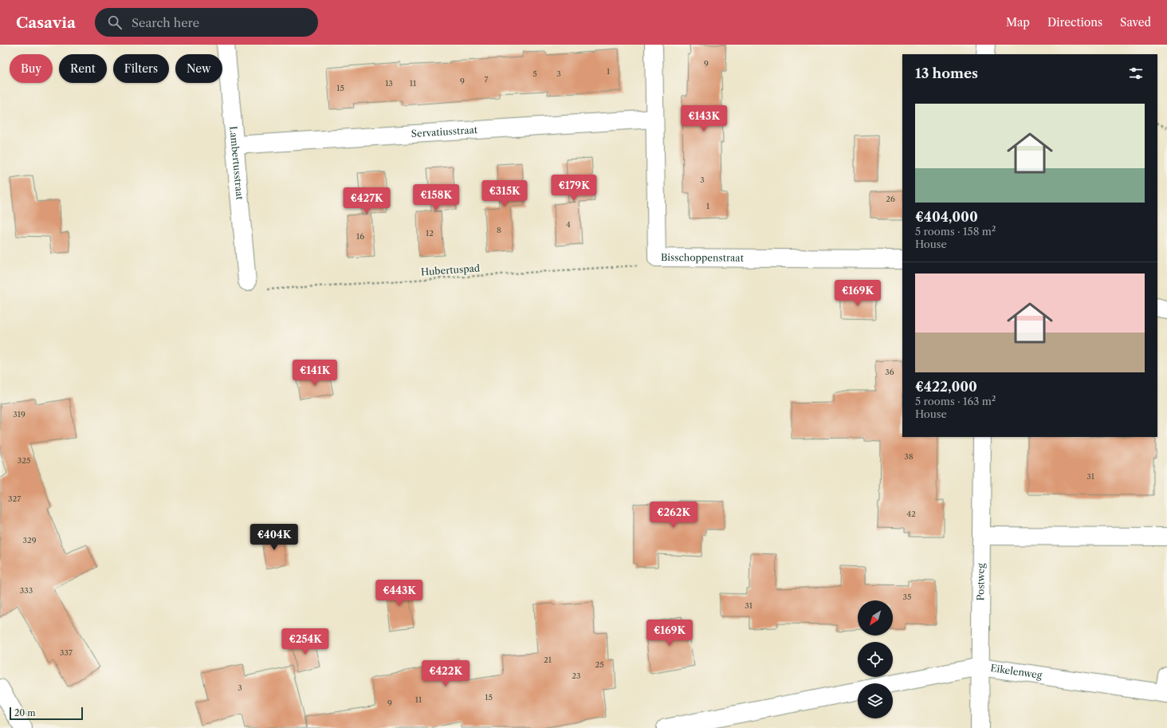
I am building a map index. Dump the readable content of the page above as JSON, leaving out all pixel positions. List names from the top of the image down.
{
  "streets": {
    "street": [
      "Servatiusstraat",
      "Lambertusstraat",
      "Bisschoppenstraat",
      "Postweg",
      "Eikelenweg"
    ],
    "path": ["Hubertuspad"]
  },
  "crossings": [
    ["Servatiusstraat", "Lambertusstraat"],
    ["Servatiusstraat", "Bisschoppenstraat"],
    ["Lambertusstraat", "Hubertuspad"],
    ["Bisschoppenstraat", "Hubertuspad"],
    ["Postweg", "Eikelenweg"]
  ],
  "house_numbers": [
    "9",
    "1",
    "5",
    "3",
    "7",
    "9",
    "13",
    "11",
    "15",
    "3",
    "26",
    "1",
    "4",
    "8",
    "12",
    "16",
    "36",
    "319",
    "38",
    "325",
    "31",
    "327",
    "42",
    "329",
    "333",
    "35",
    "31",
    "337",
    "21",
    "25",
    "23",
    "3",
    "15",
    "11",
    "9"
  ],
  "scale_bar": "20 m",
  "north": "bottom left",
  "page": {
    "header": "Casavia",
    "search": "Search here",
    "nav": ["Map", "Directions", "Saved"],
    "chip": [
      "Buy",
      "Rent",
      "Filters",
      "New"
    ],
    "heading": "13 homes",
    "list": [
      {
        "name": "€404,000",
        "note": "5 rooms · 158 m² · House"
      },
      {
        "name": "€422,000",
        "note": "5 rooms · 163 m² · House"
      }
    ],
    "price": [
      "€143K",
      "€179K",
      "€315K",
      "€158K",
      "€427K",
      "€169K",
      "€141K",
      "€262K",
      "€404K",
      "€443K",
      "€169K",
      "€254K",
      "€422K"
    ],
    "scale": "20 m"
  }
}
